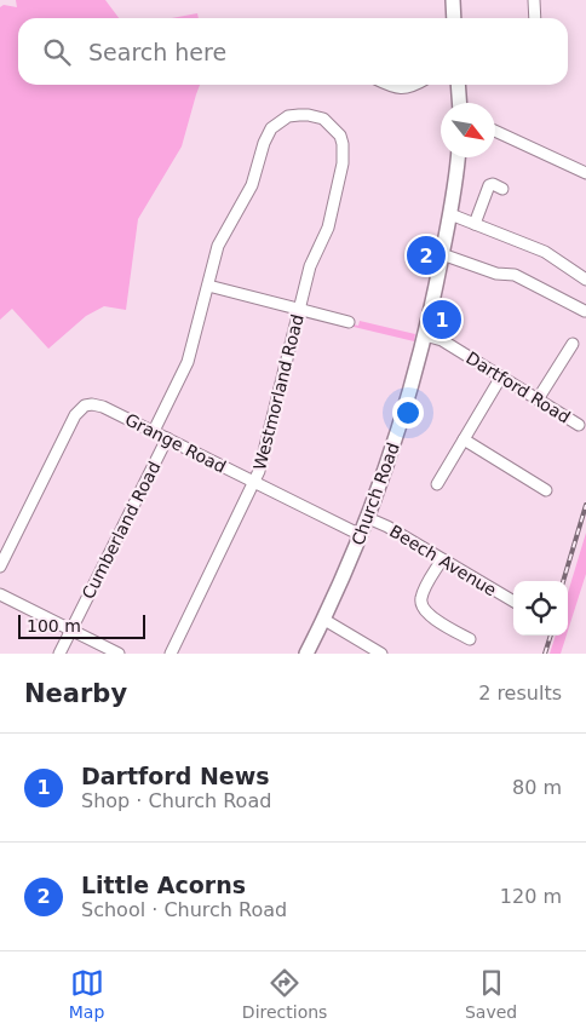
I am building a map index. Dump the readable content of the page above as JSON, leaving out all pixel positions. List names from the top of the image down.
{
  "streets": {
    "main road": ["Church Road"],
    "street": [
      "Dartford Road",
      "Westmorland Road",
      "Grange Road",
      "Cumberland Road",
      "Beech Avenue"
    ]
  },
  "crossings": [
    ["Dartford Road", "Church Road"],
    ["Westmorland Road", "Grange Road"],
    ["Grange Road", "Church Road"],
    ["Grange Road", "Cumberland Road"],
    ["Church Road", "Beech Avenue"]
  ],
  "scale_bar": "100 m",
  "north": "bottom right",
  "page": {
    "search": "Search here",
    "pins": ["2", "1"],
    "scale": "100 m",
    "heading": ["Nearby", "2 results"],
    "list": [
      {
        "mark": "1",
        "name": "Dartford News",
        "note": "Shop · Church Road",
        "value": "80 m"
      },
      {
        "mark": "2",
        "name": "Little Acorns",
        "note": "School · Church Road",
        "value": "120 m"
      }
    ],
    "nav": ["Map", "Directions", "Saved"]
  }
}
